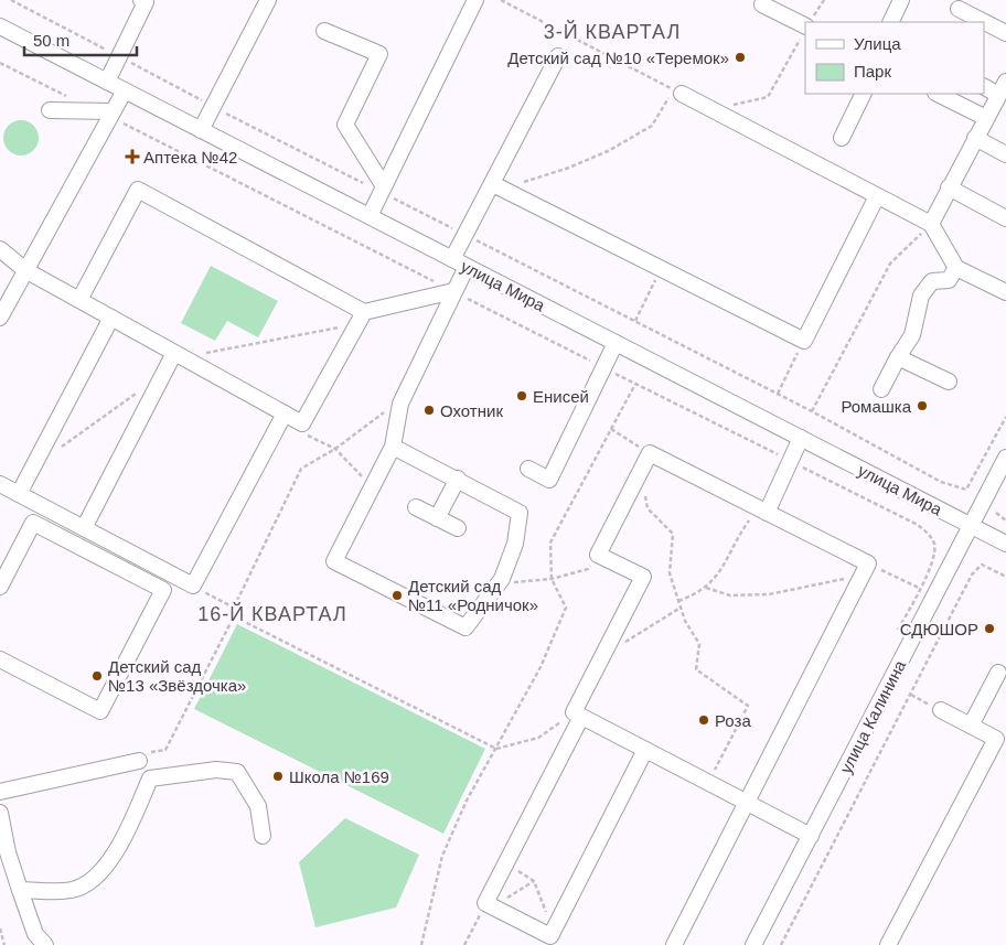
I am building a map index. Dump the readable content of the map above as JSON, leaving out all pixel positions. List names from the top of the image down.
{
  "streets": {
    "street": ["улица Мира", "улица Калинина"]
  },
  "crossings": [
    ["улица Мира", "улица Калинина"]
  ],
  "districts": ["3-Й КВАРТАЛ", "16-Й КВАРТАЛ"],
  "places": {
    "other": [
      "Детский сад №10 «Теремок»",
      "Енисей",
      "Ромашка",
      "Охотник",
      "Детский сад №11 «Родничок»",
      "СДЮШОР",
      "Детский сад №13 «Звёздочка»",
      "Роза",
      "Школа №169"
    ],
    "health": ["Аптека №42"]
  },
  "legend": ["Улица", "Парк"],
  "scale_bar": "50 m"
}
